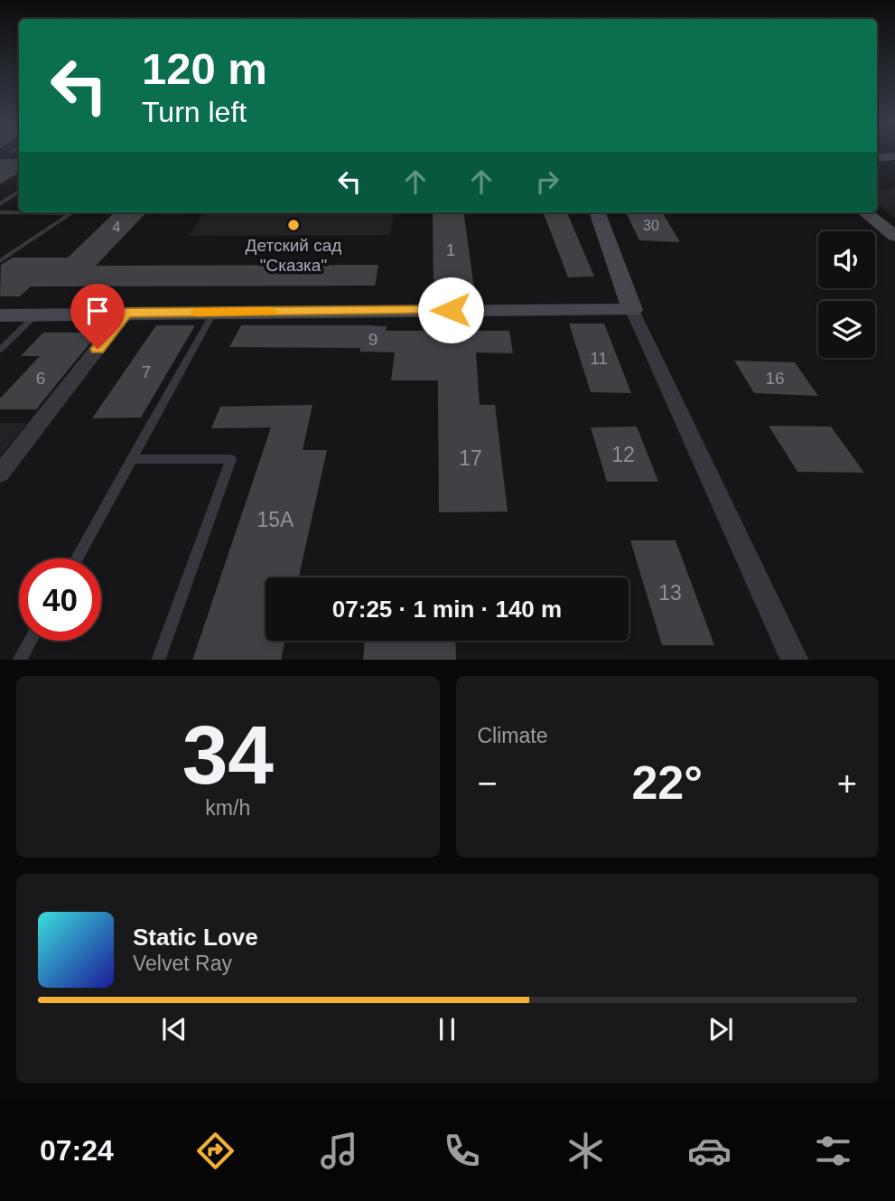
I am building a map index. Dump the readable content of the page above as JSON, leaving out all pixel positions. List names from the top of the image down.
{
  "places": ["Детский сад \"Сказка\""],
  "house_numbers": [
    "30",
    "4",
    "1",
    "9",
    "11",
    "7",
    "6",
    "16",
    "12",
    "17",
    "15А",
    "13"
  ],
  "page": {
    "turn": ["120 m", "Turn left"],
    "limit": "40",
    "trip": "07:25 · 1 min · 140 m",
    "tile": [
      ["34", "km/h"],
      "Climate"
    ],
    "heat": ["−", "22°", "+"],
    "song": ["Static Love", "Velvet Ray"],
    "tabs": "07:24"
  }
}
